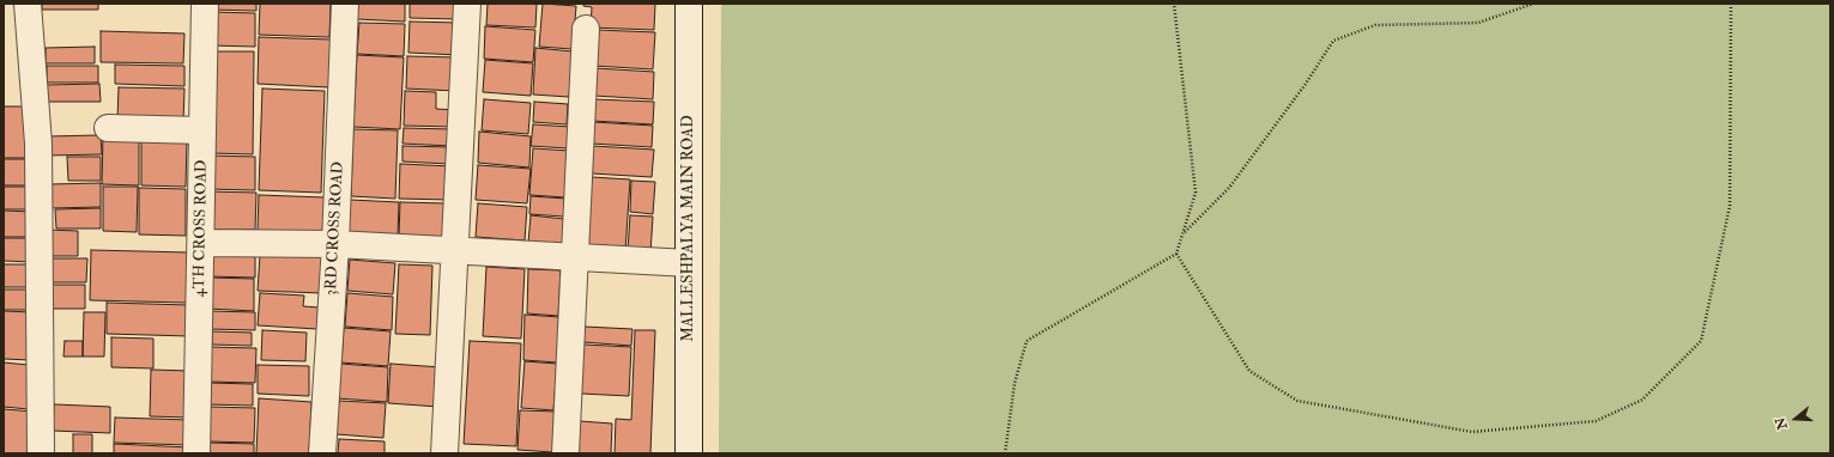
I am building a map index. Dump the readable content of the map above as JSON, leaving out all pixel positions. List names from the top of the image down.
{
  "streets": {
    "street": ["4TH CROSS ROAD", "3RD CROSS ROAD", "MALLESHPALYA MAIN ROAD"]
  },
  "north": "left"
}
